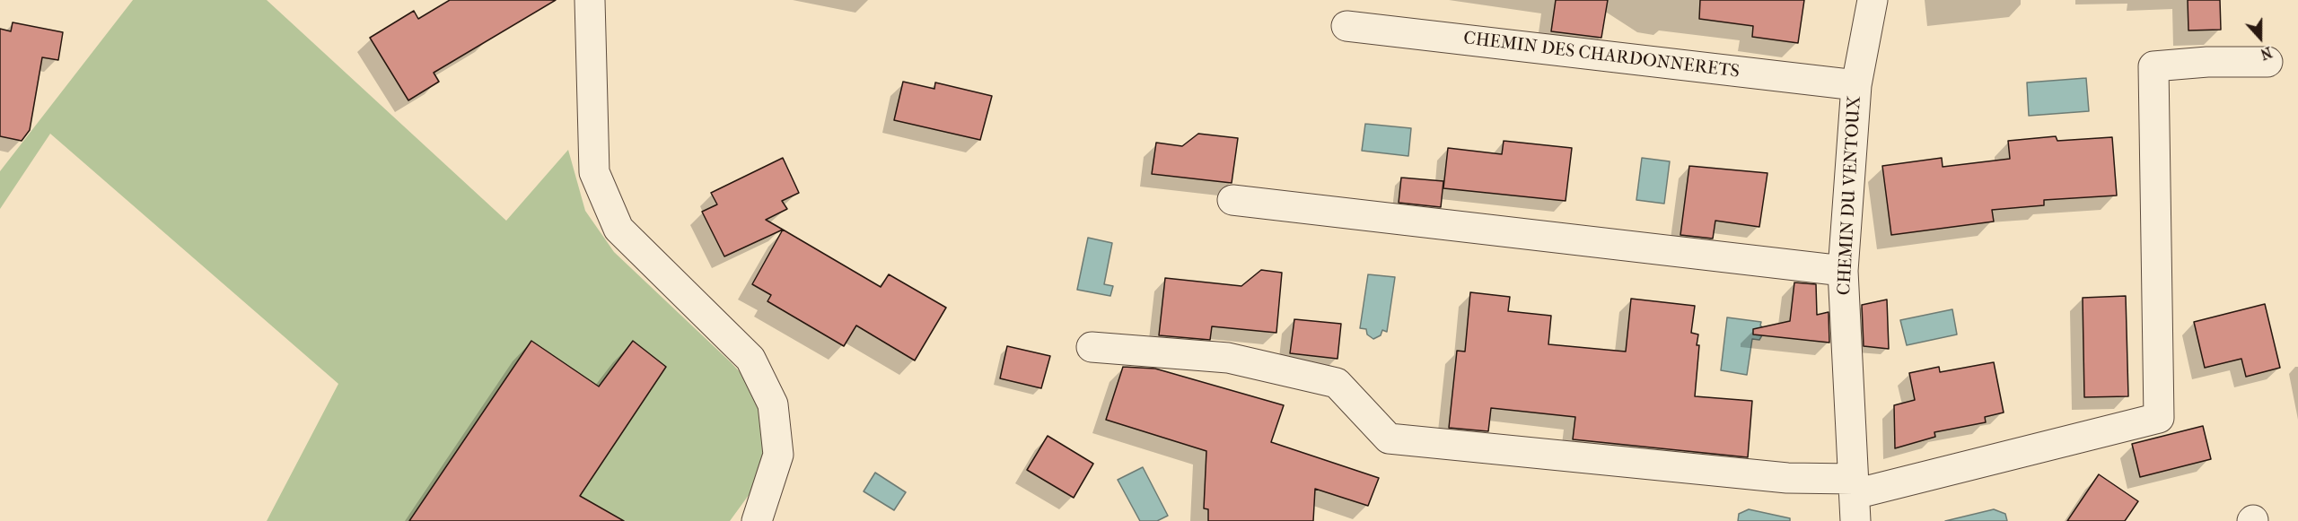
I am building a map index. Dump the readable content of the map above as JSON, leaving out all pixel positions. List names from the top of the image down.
{
  "streets": {
    "street": ["CHEMIN DES CHARDONNERETS", "CHEMIN DU VENTOUX"]
  },
  "crossings": [
    ["CHEMIN DES CHARDONNERETS", "CHEMIN DU VENTOUX"]
  ],
  "north": "bottom"
}
